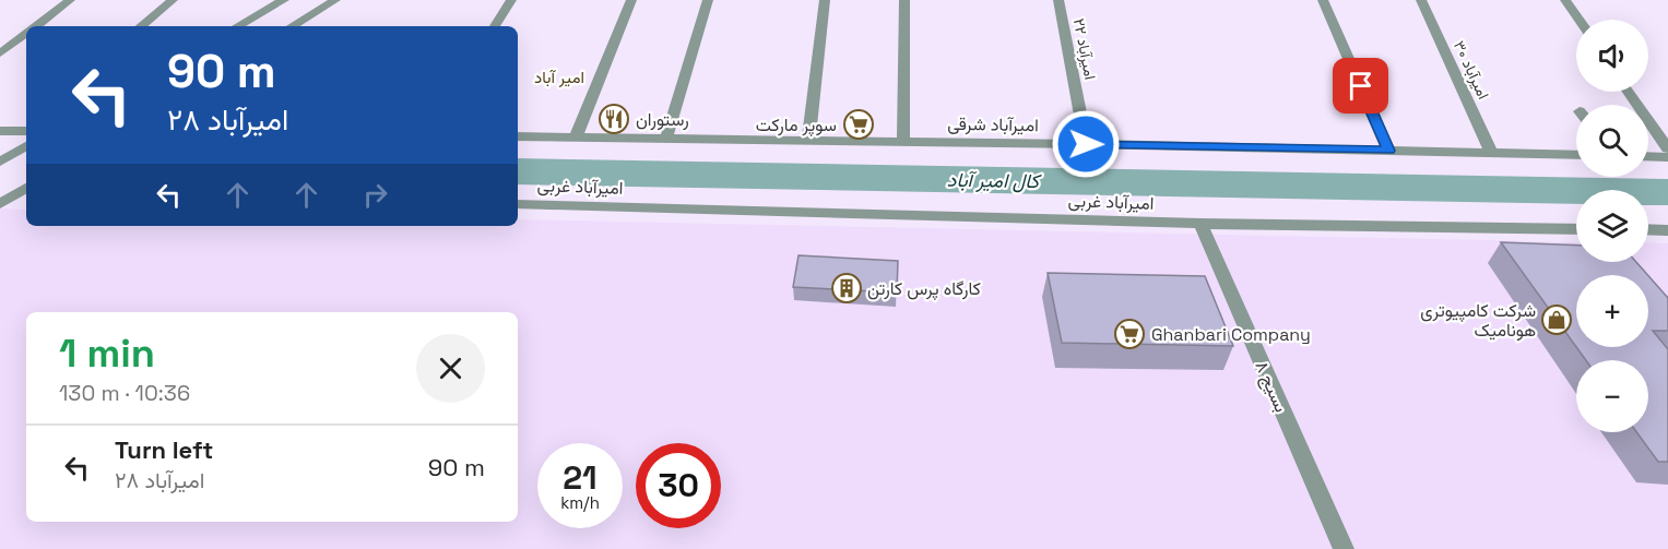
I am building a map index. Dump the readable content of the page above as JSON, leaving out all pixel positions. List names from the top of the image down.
{
  "streets": {
    "street": [
      "امیرآباد ۲۲",
      "امیرآباد ۳۰",
      "امیرآباد شرقی",
      "امیرآباد غربی",
      "بسیج ۸"
    ]
  },
  "crossings": [
    ["امیرآباد ۲۲", "امیرآباد شرقی"],
    ["امیرآباد ۳۰", "امیرآباد شرقی"],
    ["امیرآباد غربی", "بسیج ۸"]
  ],
  "districts": ["امیر آباد"],
  "water": ["کال امیر آباد"],
  "places": {
    "restaurant": ["رستوران"],
    "supermarket": ["سوپر مارکت", "Ghanbari Company"],
    "building": ["کارگاه پرس کارتن"],
    "shop": ["شرکت کامپیوتری هونامیک"]
  },
  "page": {
    "map_buttons": ["+", "−"],
    "turn": ["90 m", "امیرآباد ۲۸"],
    "heading": ["1 min", "130 m · 10:36"],
    "list": [
      {
        "name": "Turn left",
        "note": "امیرآباد ۲۸",
        "value": "90 m"
      }
    ],
    "speed": "21 km/h",
    "limit": "30"
  }
}
